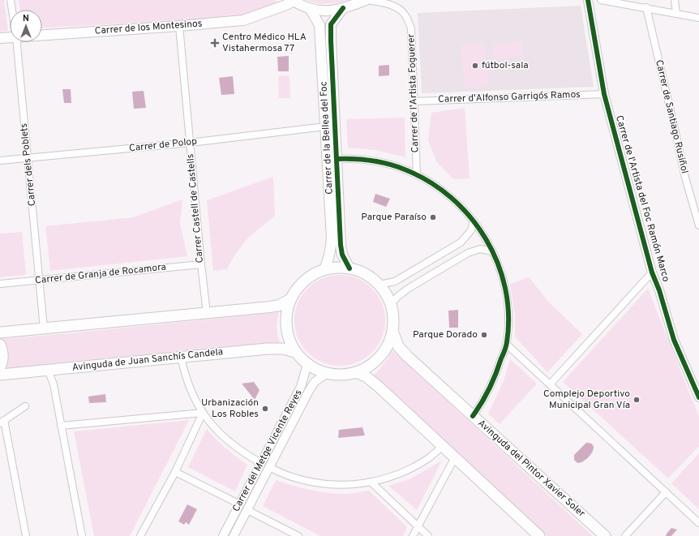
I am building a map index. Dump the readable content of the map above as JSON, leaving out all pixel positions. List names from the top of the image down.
{
  "streets": {
    "main road": [
      "Carrer de los Montesinos",
      "Carrer de la Bellea del Foc",
      "Avinguda de Juan Sanchís Candela",
      "Avinguda del Pintor Xavier Soler"
    ],
    "street": [
      "Carrer de l'Artista Foguerer",
      "Carrer d'Alfonso Garrigós Ramos",
      "Carrer de Santiago Rusiñol",
      "Carrer de Polop",
      "Carrer dels Poblets",
      "Carrer de l'Artista del Foc Ramón Marco",
      "Carrer Castell de Castells",
      "Carrer de Granja de Rocamora",
      "Carrer del Metge Vicente Reyes"
    ]
  },
  "crossings": [
    ["Carrer de los Montesinos", "Carrer Castell de Castells"],
    ["Carrer de l'Artista Foguerer", "Carrer d'Alfonso Garrigós Ramos"],
    ["Carrer d'Alfonso Garrigós Ramos", "Carrer de l'Artista del Foc Ramón Marco"],
    ["Carrer de la Bellea del Foc", "Carrer de Polop"],
    ["Carrer de la Bellea del Foc", "Avinguda de Juan Sanchís Candela"],
    ["Carrer de la Bellea del Foc", "Carrer del Metge Vicente Reyes"],
    ["Carrer de la Bellea del Foc", "Avinguda del Pintor Xavier Soler"],
    ["Carrer de Polop", "Carrer dels Poblets"],
    ["Carrer de Polop", "Carrer Castell de Castells"],
    ["Carrer dels Poblets", "Carrer de Granja de Rocamora"],
    ["Carrer Castell de Castells", "Carrer de Granja de Rocamora"],
    ["Avinguda de Juan Sanchís Candela", "Carrer del Metge Vicente Reyes"],
    ["Avinguda de Juan Sanchís Candela", "Avinguda del Pintor Xavier Soler"],
    ["Carrer del Metge Vicente Reyes", "Avinguda del Pintor Xavier Soler"]
  ],
  "places": {
    "health": ["Centro Médico HLA Vistahermosa 77"],
    "other": [
      "fútbol-sala",
      "Parque Paraíso",
      "Parque Dorado",
      "Complejo Deportivo Municipal Gran Vía",
      "Urbanización Los Robles"
    ]
  },
  "north": "top"
}
